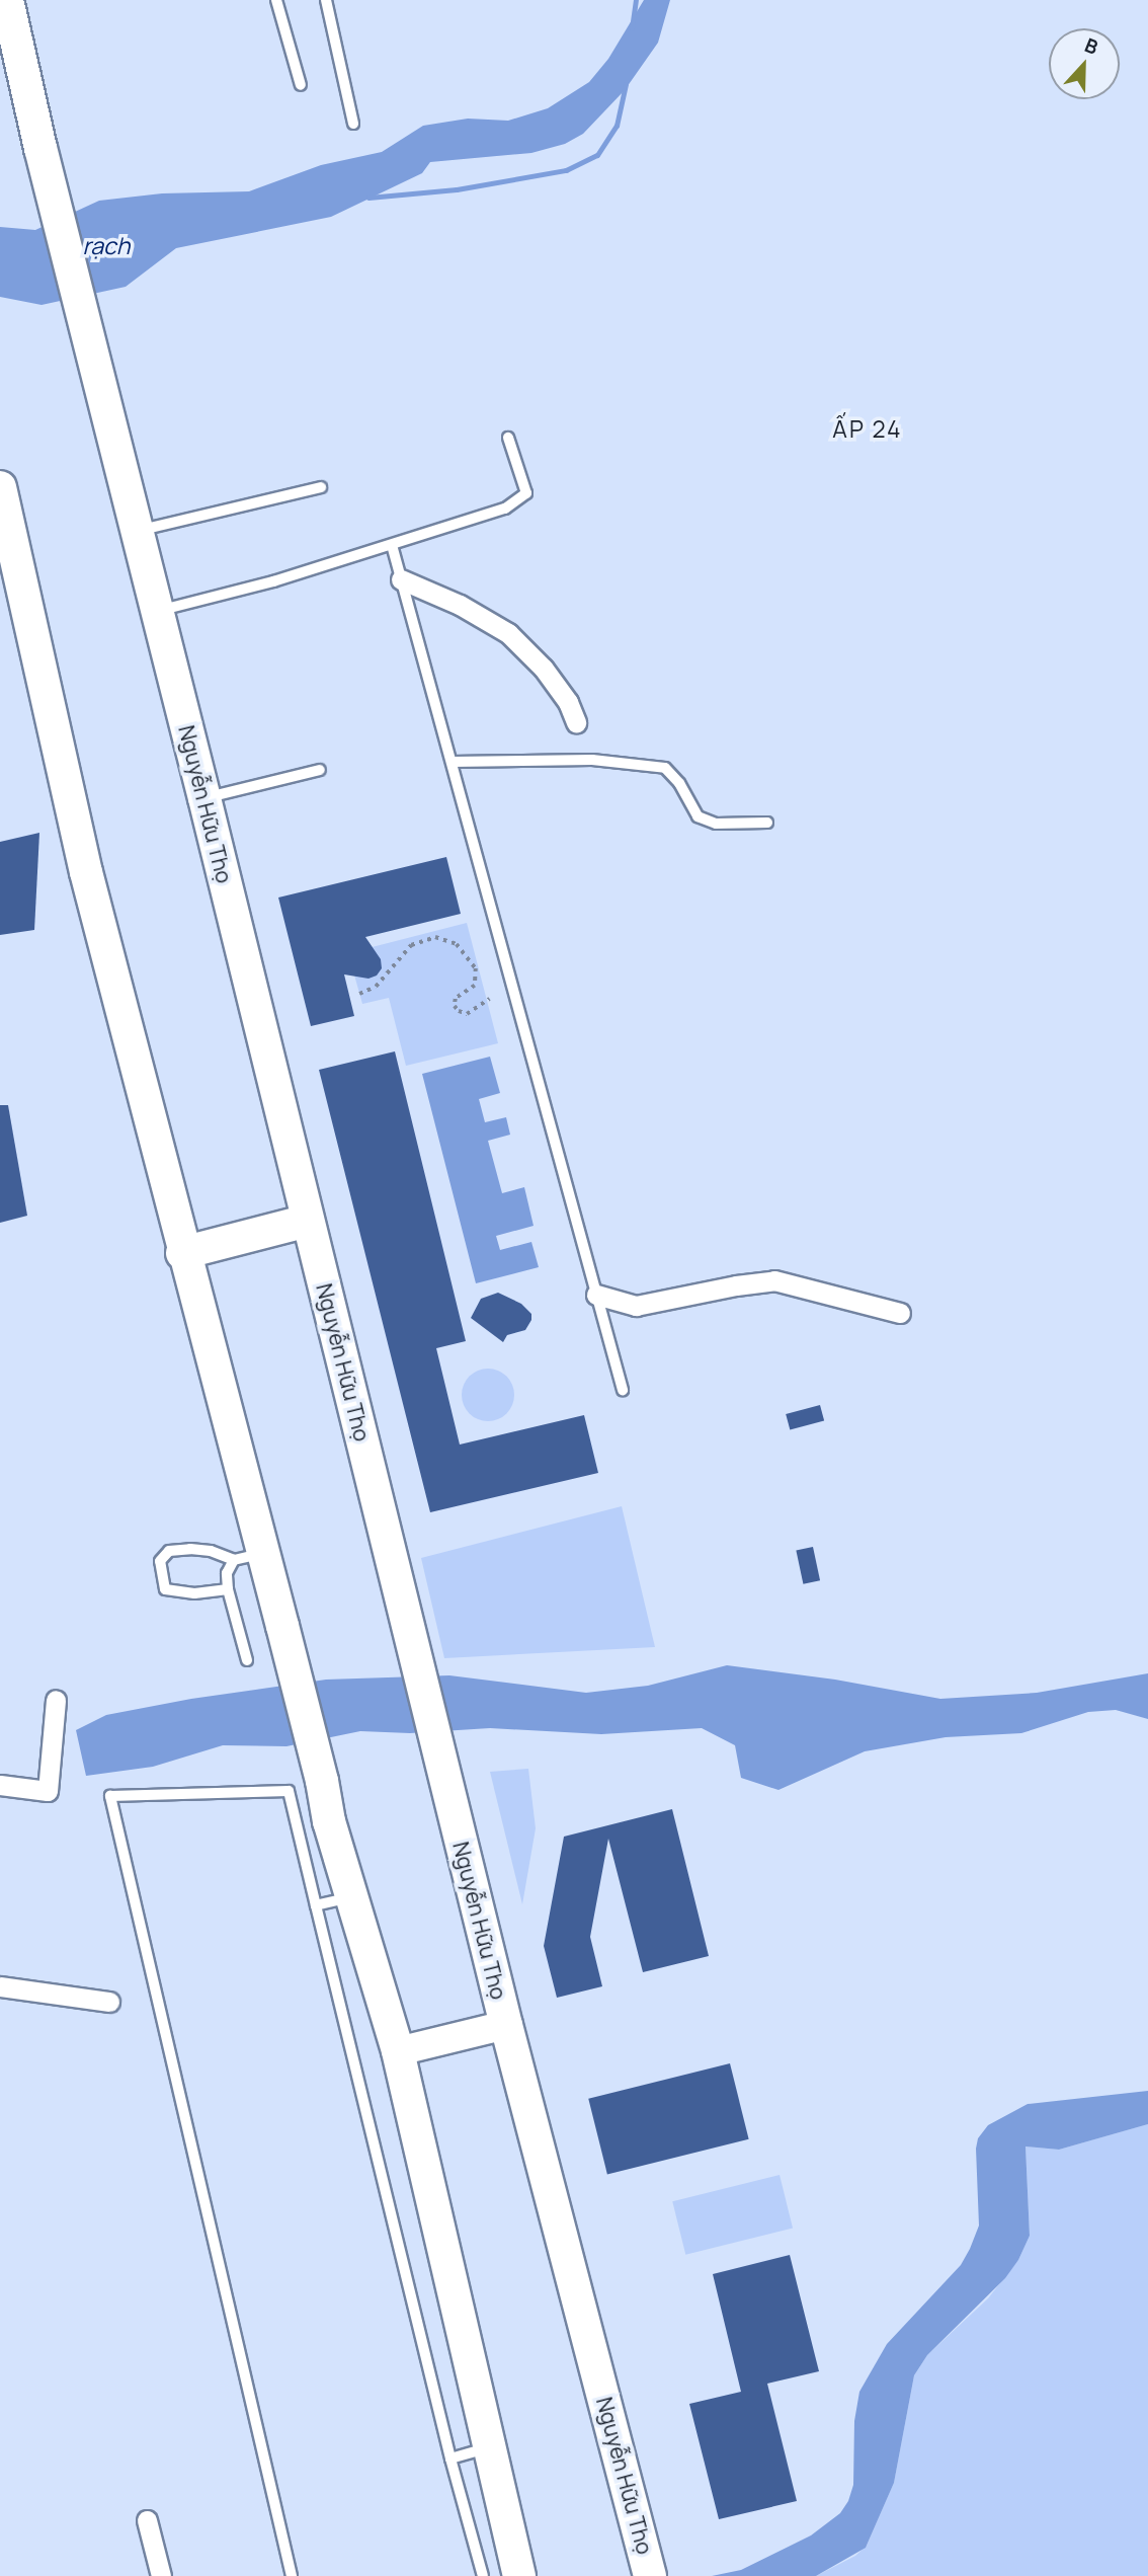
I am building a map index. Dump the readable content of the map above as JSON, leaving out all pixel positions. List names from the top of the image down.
{
  "streets": {
    "main road": ["Nguyễn Hữu Thọ"]
  },
  "districts": ["ẤP 24"],
  "water": ["rạch"],
  "north": "top"
}
